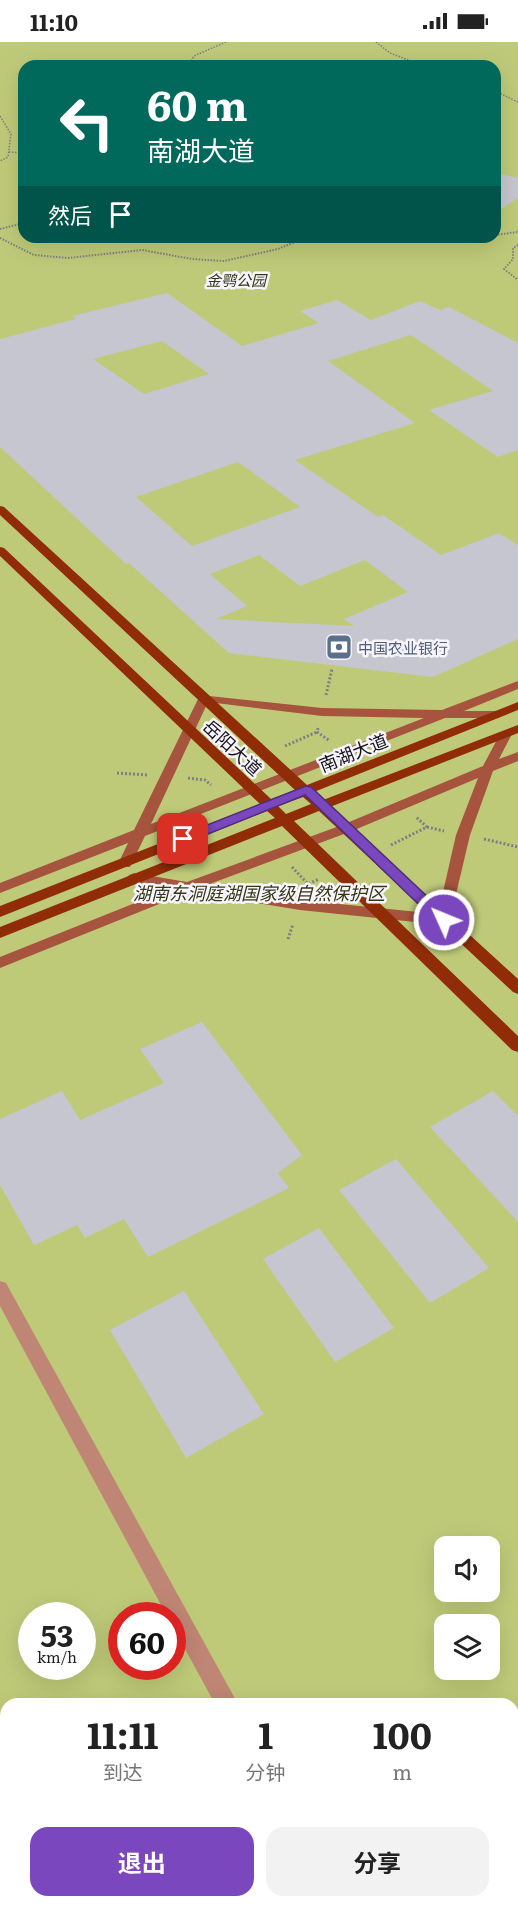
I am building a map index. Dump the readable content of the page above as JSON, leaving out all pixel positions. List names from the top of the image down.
{
  "streets": {
    "main road": ["岳阳大道", "南湖大道"]
  },
  "crossings": [
    ["岳阳大道", "南湖大道"]
  ],
  "parks": ["金鹗公园", "湖南东洞庭湖国家级自然保护区"],
  "places": {
    "bank": ["中国农业银行"]
  },
  "page": {
    "status": "11:10",
    "turn": ["60 m", "南湖大道"],
    "then": "然后",
    "speed": "53 km/h",
    "limit": "60",
    "eta": [
      "11:11",
      "到达",
      "1",
      "分钟",
      "100",
      "m"
    ],
    "buttons": ["退出", "分享"]
  }
}
